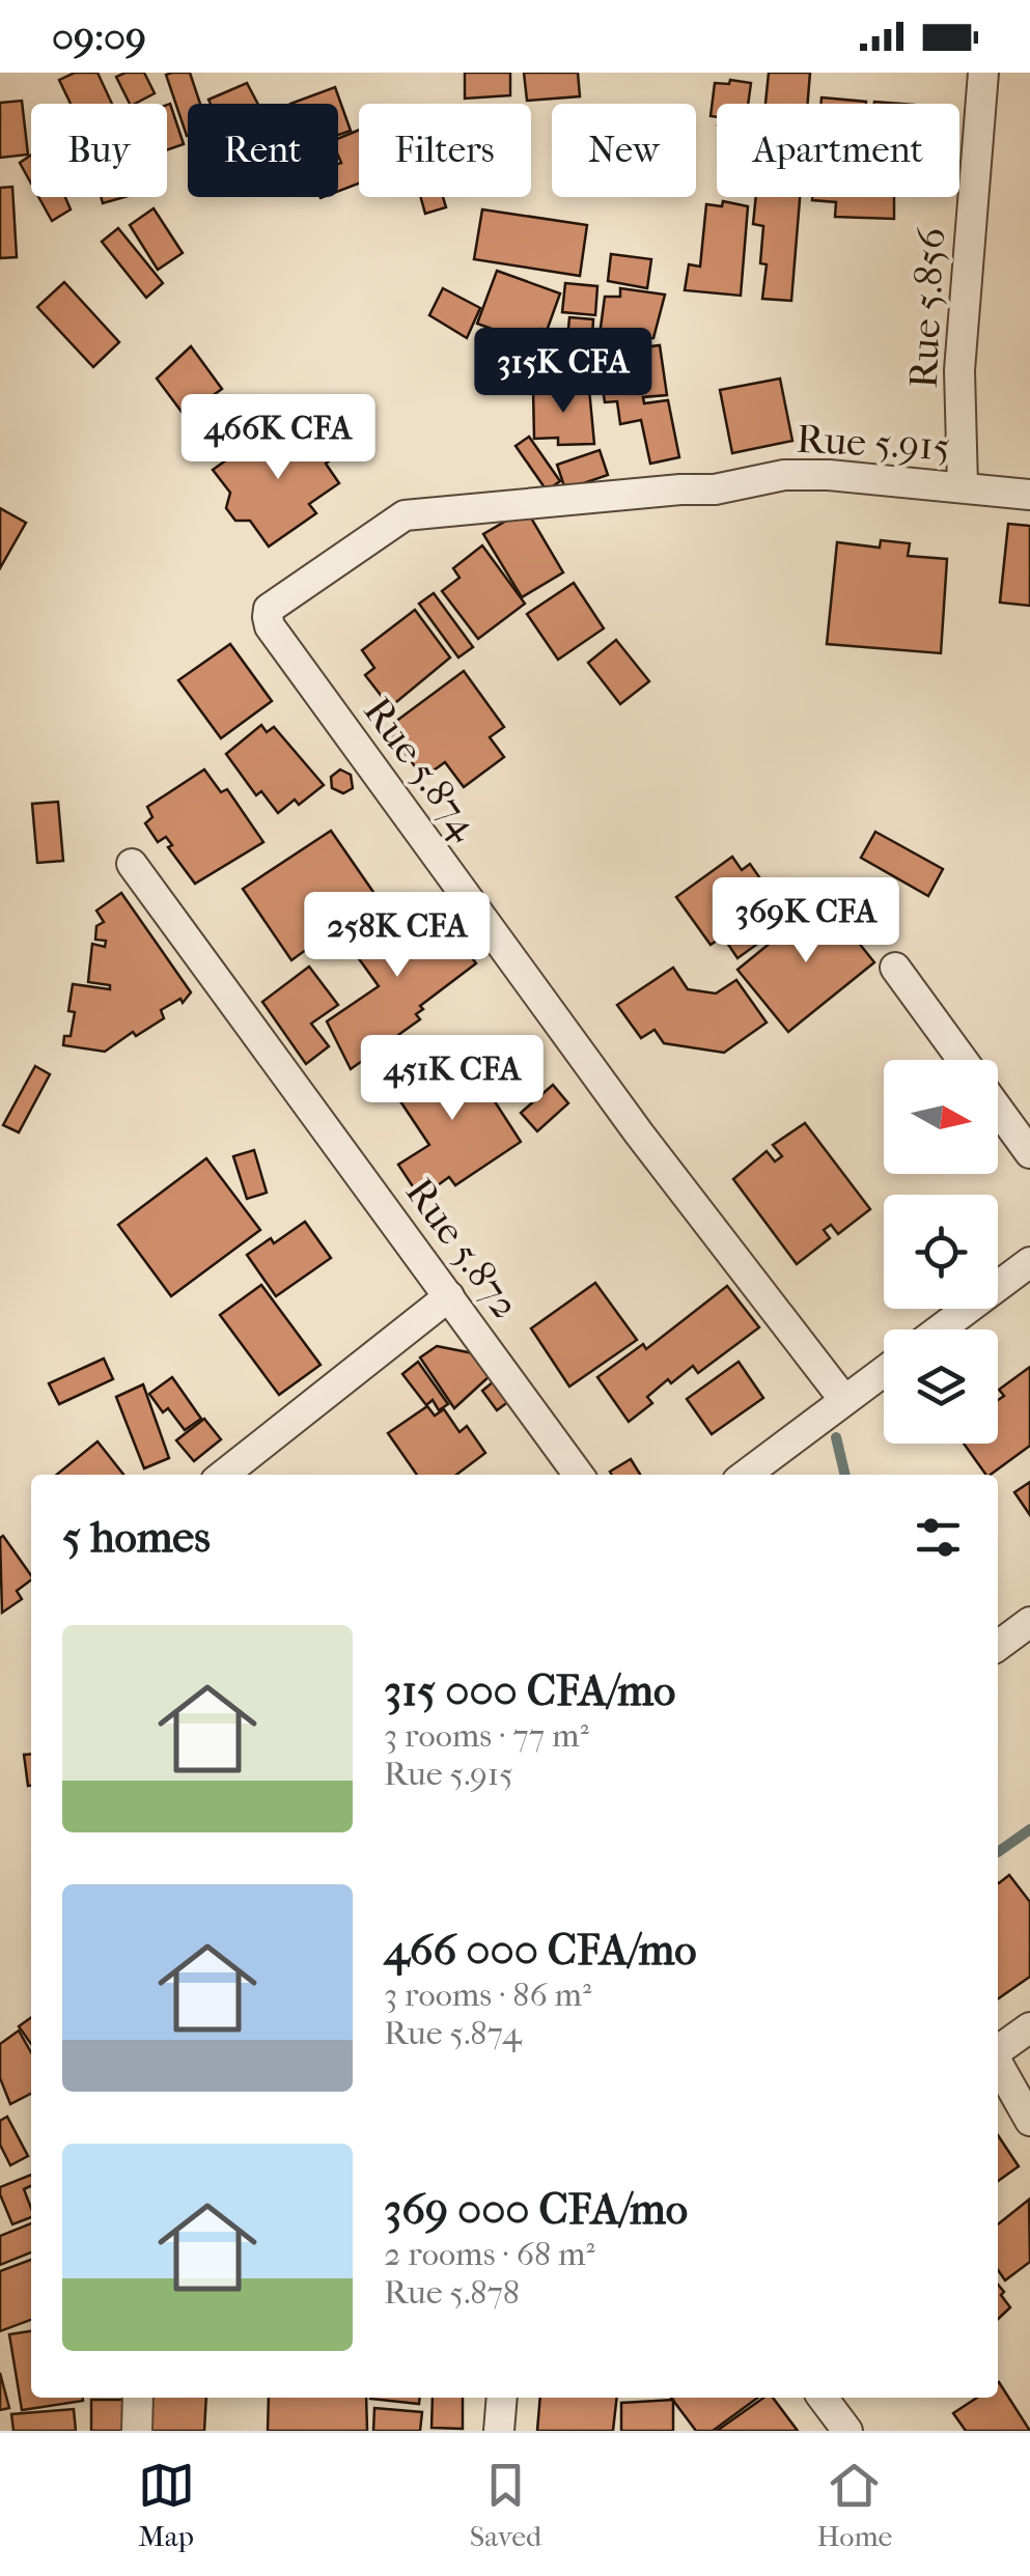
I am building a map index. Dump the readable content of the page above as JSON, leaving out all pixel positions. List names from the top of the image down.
{
  "streets": {
    "street": [
      "Rue 5.856",
      "Rue 5.915",
      "Rue 5.874",
      "Rue 5.872"
    ]
  },
  "crossings": [
    ["Rue 5.856", "Rue 5.915"],
    ["Rue 5.915", "Rue 5.874"]
  ],
  "north": "right",
  "page": {
    "status": "09:09",
    "chip": [
      "Buy",
      "Rent",
      "Filters",
      "New",
      "Apartment"
    ],
    "price": [
      "315K CFA",
      "466K CFA",
      "369K CFA",
      "258K CFA",
      "451K CFA"
    ],
    "heading": "5 homes",
    "list": [
      {
        "name": "315 000 CFA/mo",
        "note": "3 rooms · 77 m² · Rue 5.915"
      },
      {
        "name": "466 000 CFA/mo",
        "note": "3 rooms · 86 m² · Rue 5.874"
      },
      {
        "name": "369 000 CFA/mo",
        "note": "2 rooms · 68 m² · Rue 5.878"
      }
    ],
    "tabs": ["Map", "Saved", "Home"]
  }
}
